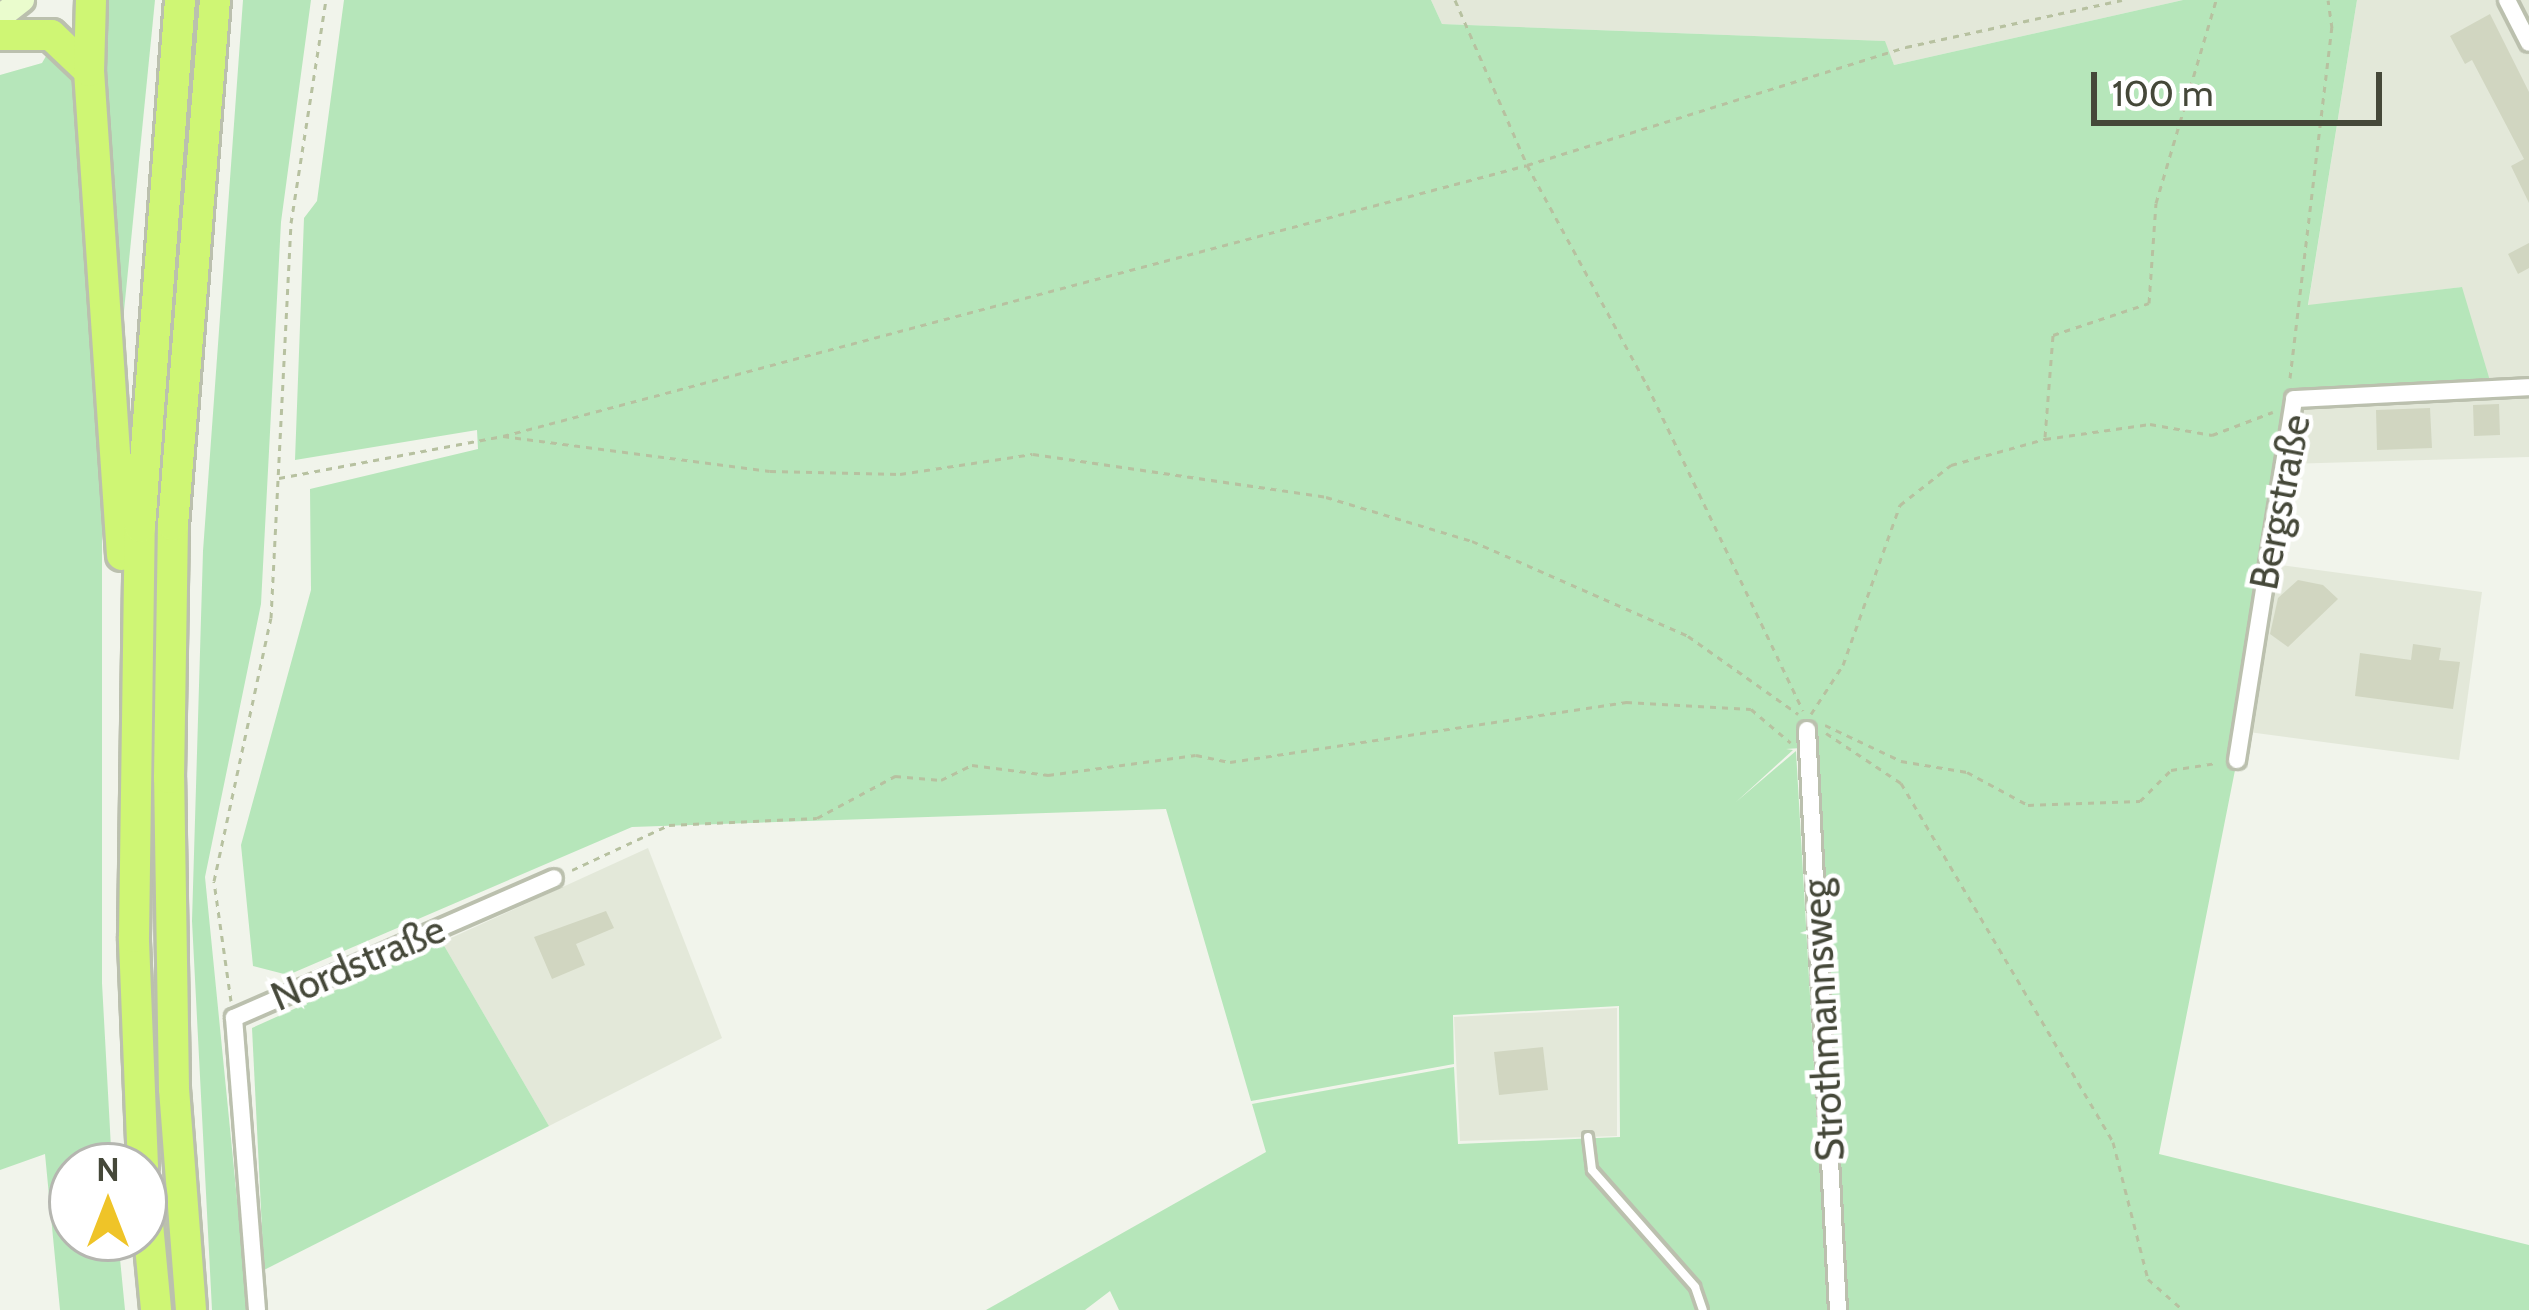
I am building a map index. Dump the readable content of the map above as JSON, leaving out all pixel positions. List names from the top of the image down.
{
  "streets": {
    "street": ["Bergstraße", "Nordstraße", "Strothmannsweg"]
  },
  "scale_bar": "100 m",
  "north": "top"
}
